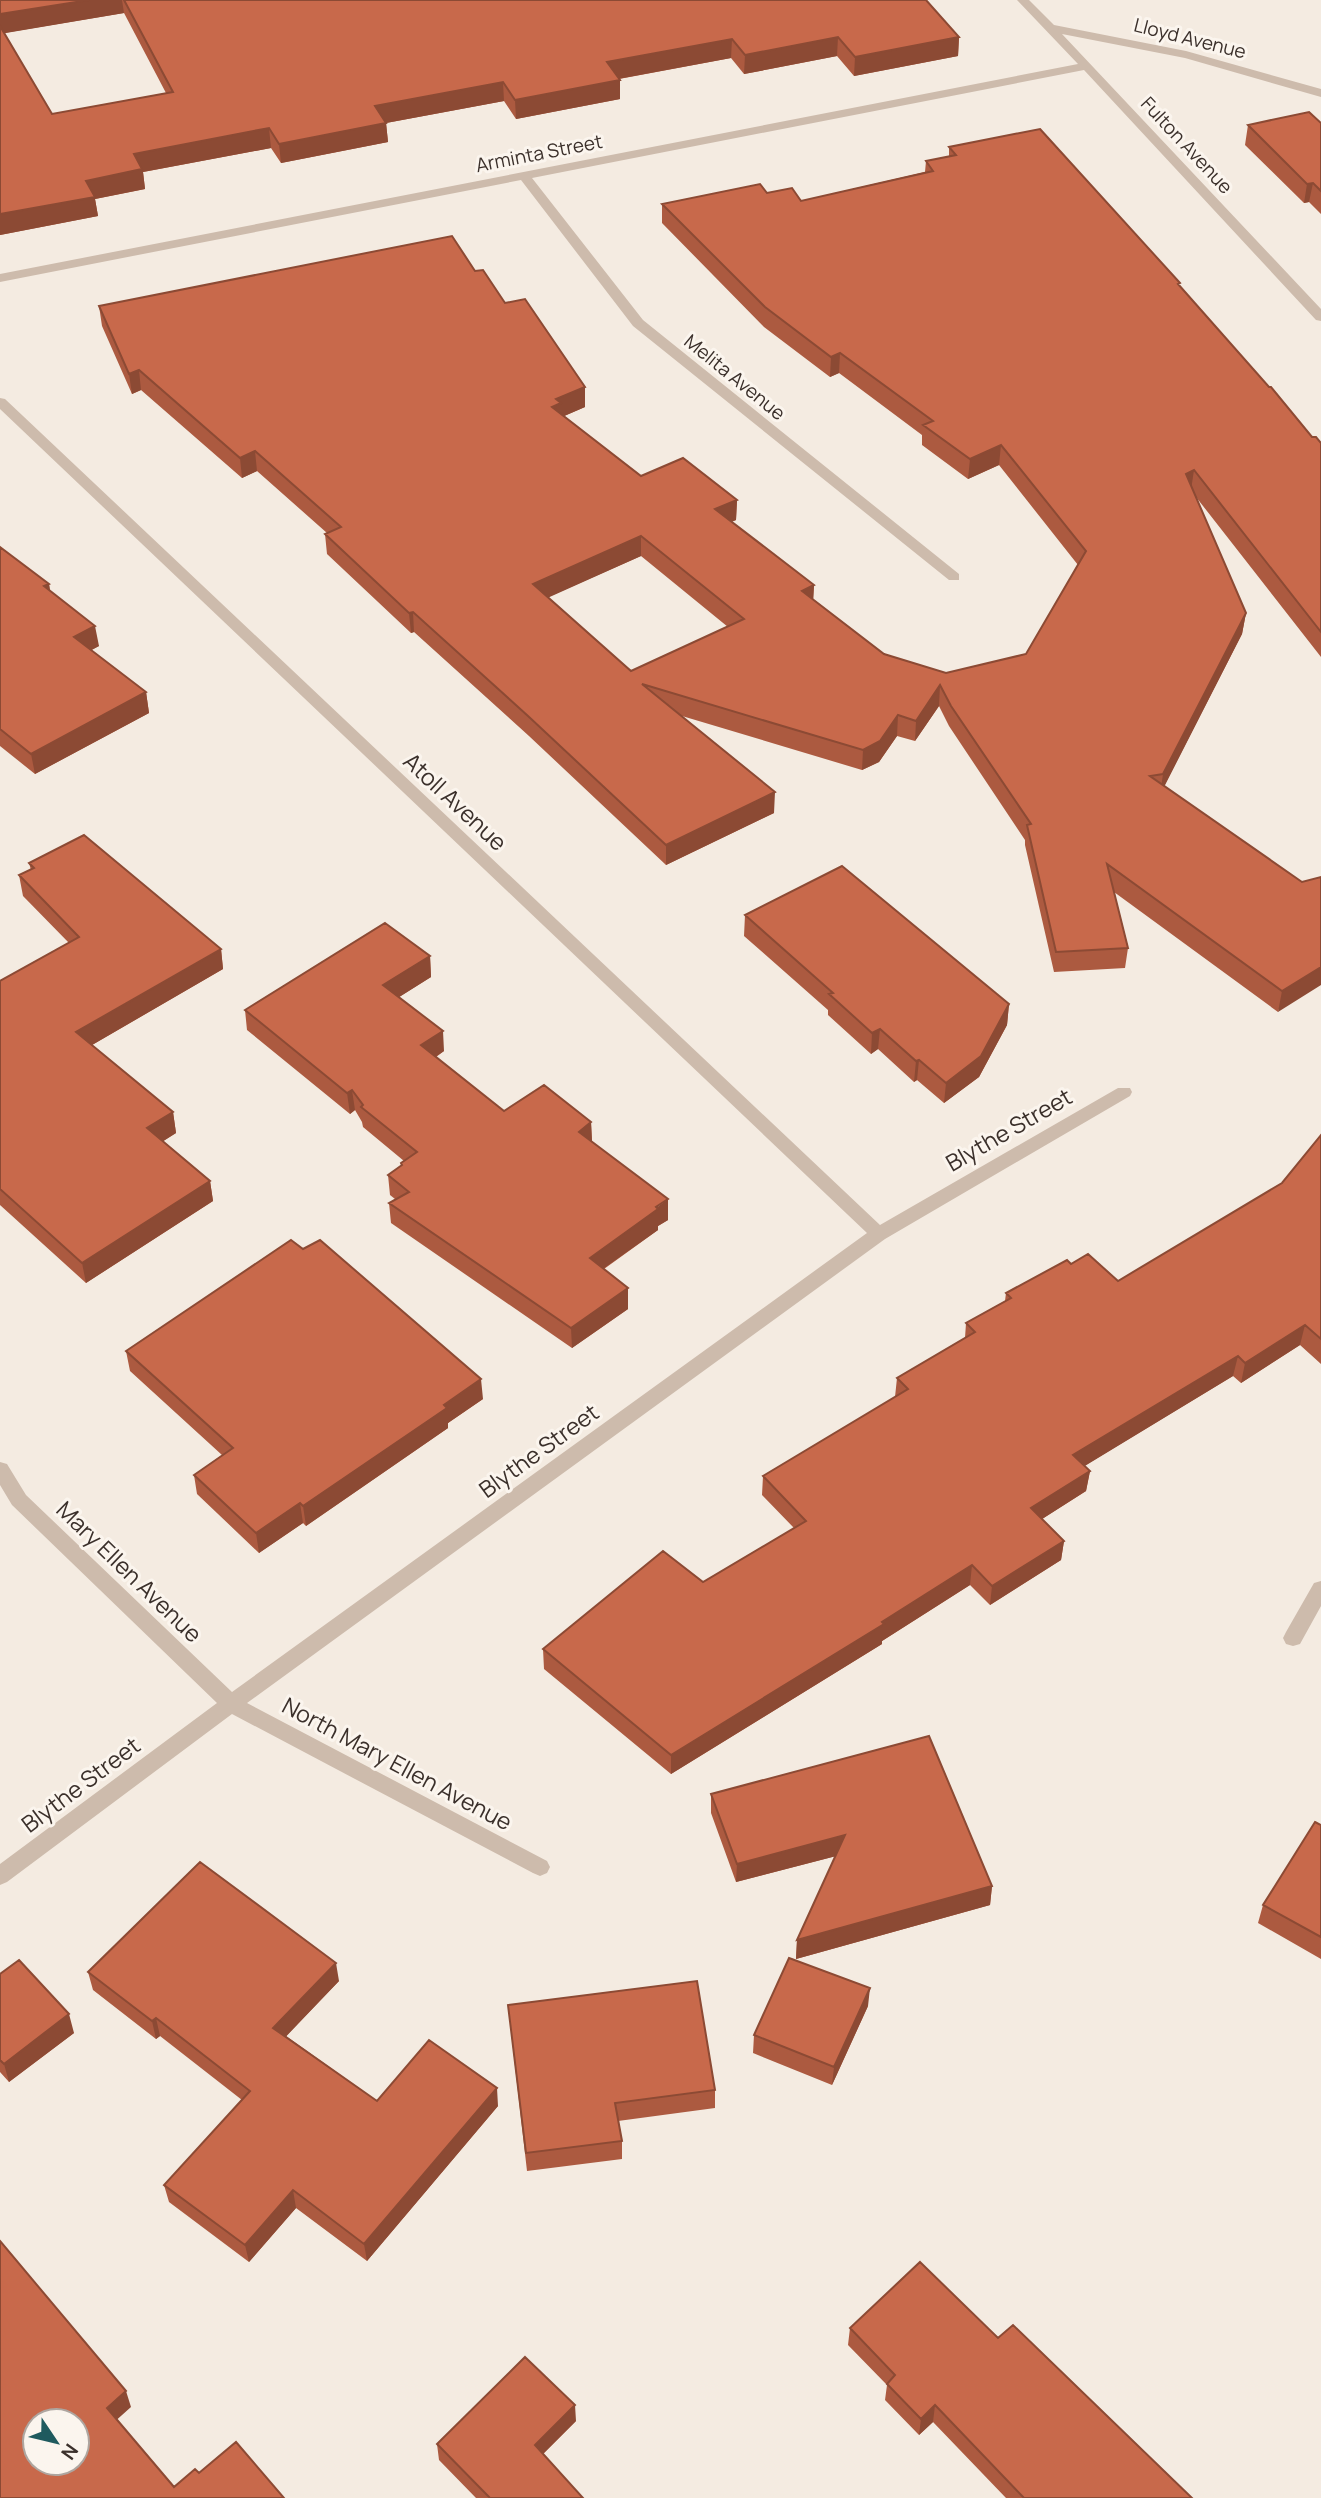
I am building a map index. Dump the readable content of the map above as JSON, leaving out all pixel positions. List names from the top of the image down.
{
  "streets": {
    "street": [
      "Lloyd Avenue",
      "Fulton Avenue",
      "Arminta Street",
      "Melita Avenue",
      "Atoll Avenue",
      "Blythe Street",
      "Mary Ellen Avenue",
      "North Mary Ellen Avenue"
    ]
  },
  "crossings": [
    ["Lloyd Avenue", "Fulton Avenue"],
    ["Fulton Avenue", "Arminta Street"],
    ["Arminta Street", "Melita Avenue"],
    ["Atoll Avenue", "Blythe Street"],
    ["Blythe Street", "Mary Ellen Avenue"],
    ["Blythe Street", "North Mary Ellen Avenue"],
    ["Mary Ellen Avenue", "North Mary Ellen Avenue"]
  ],
  "north": "bottom right"
}
